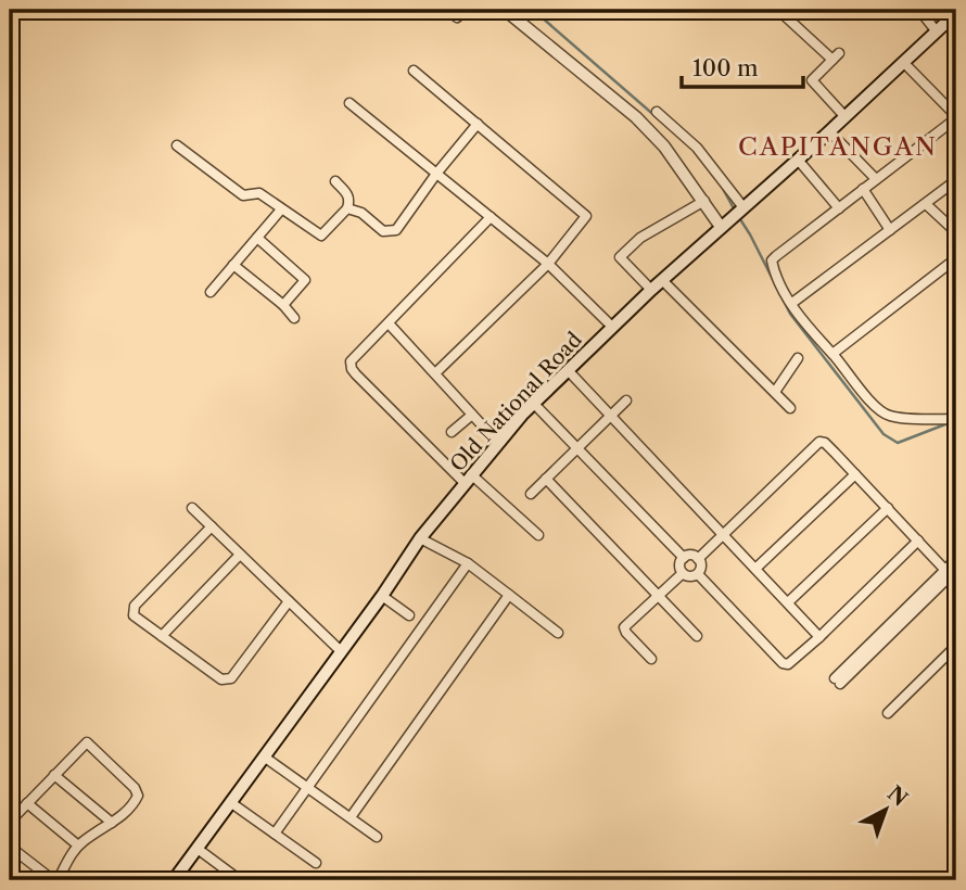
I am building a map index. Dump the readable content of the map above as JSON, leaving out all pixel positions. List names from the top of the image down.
{
  "streets": {
    "main road": ["Old National Road"]
  },
  "districts": ["CAPITANGAN"],
  "scale_bar": "100 m",
  "north": "top right"
}
